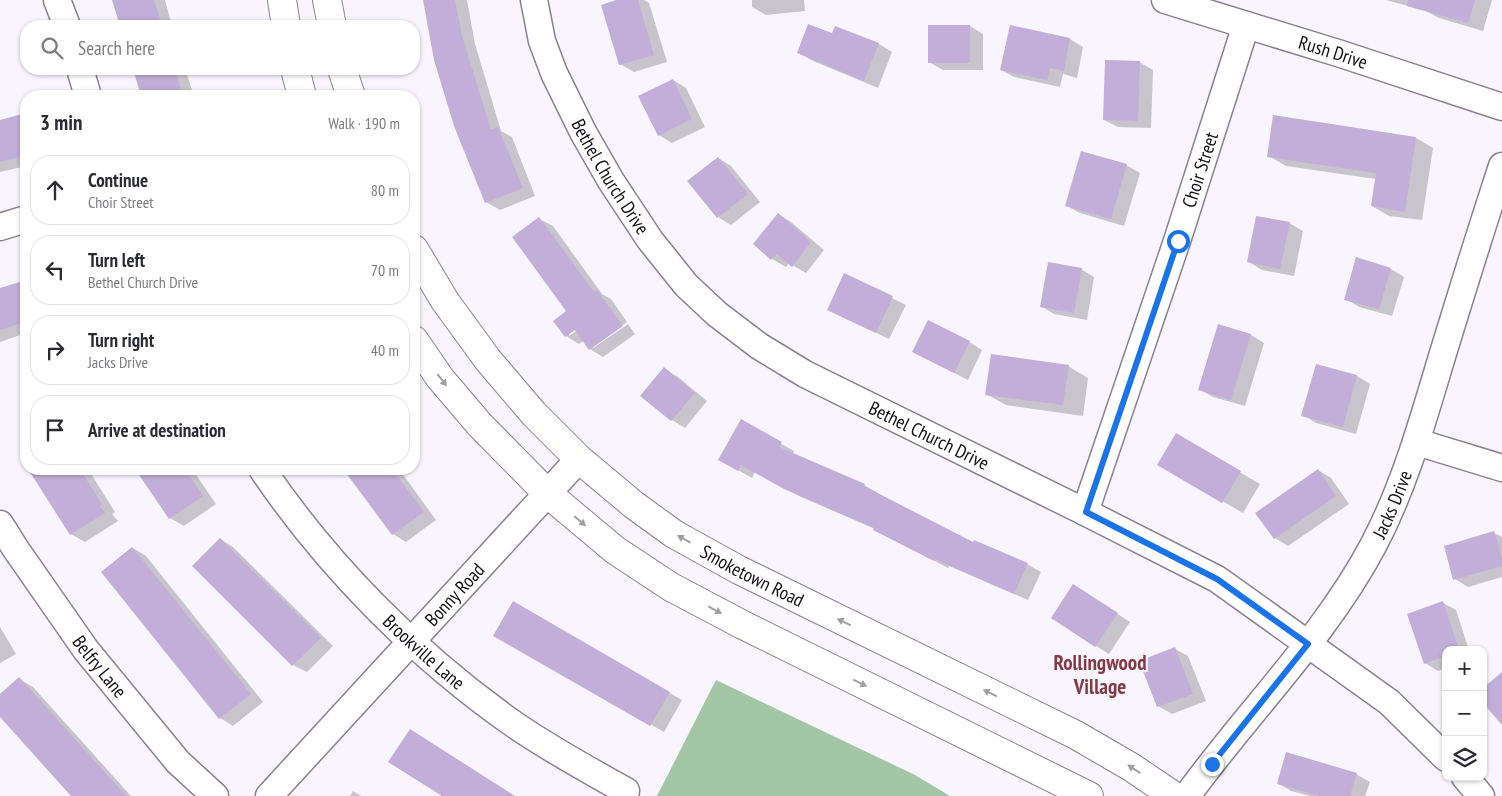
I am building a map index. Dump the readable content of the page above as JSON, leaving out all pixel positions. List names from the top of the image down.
{
  "streets": {
    "main road": ["Smoketown Road"],
    "street": [
      "Rush Drive",
      "Choir Street",
      "Bethel Church Drive",
      "Jacks Drive",
      "Bonny Road",
      "Brookville Lane",
      "Belfry Lane"
    ]
  },
  "crossings": [
    ["Rush Drive", "Choir Street"],
    ["Choir Street", "Bethel Church Drive"],
    ["Bethel Church Drive", "Jacks Drive"],
    ["Smoketown Road", "Bonny Road"],
    ["Bonny Road", "Brookville Lane"]
  ],
  "districts": ["Rollingwood Village"],
  "page": {
    "search": "Search here",
    "heading": ["3 min", "Walk · 190 m"],
    "list": [
      ["Continue", "Choir Street", "80 m"],
      ["Turn left", "Bethel Church Drive", "70 m"],
      ["Turn right", "Jacks Drive", "40 m"],
      "Arrive at destination"
    ],
    "map_buttons": ["+", "−"]
  }
}
